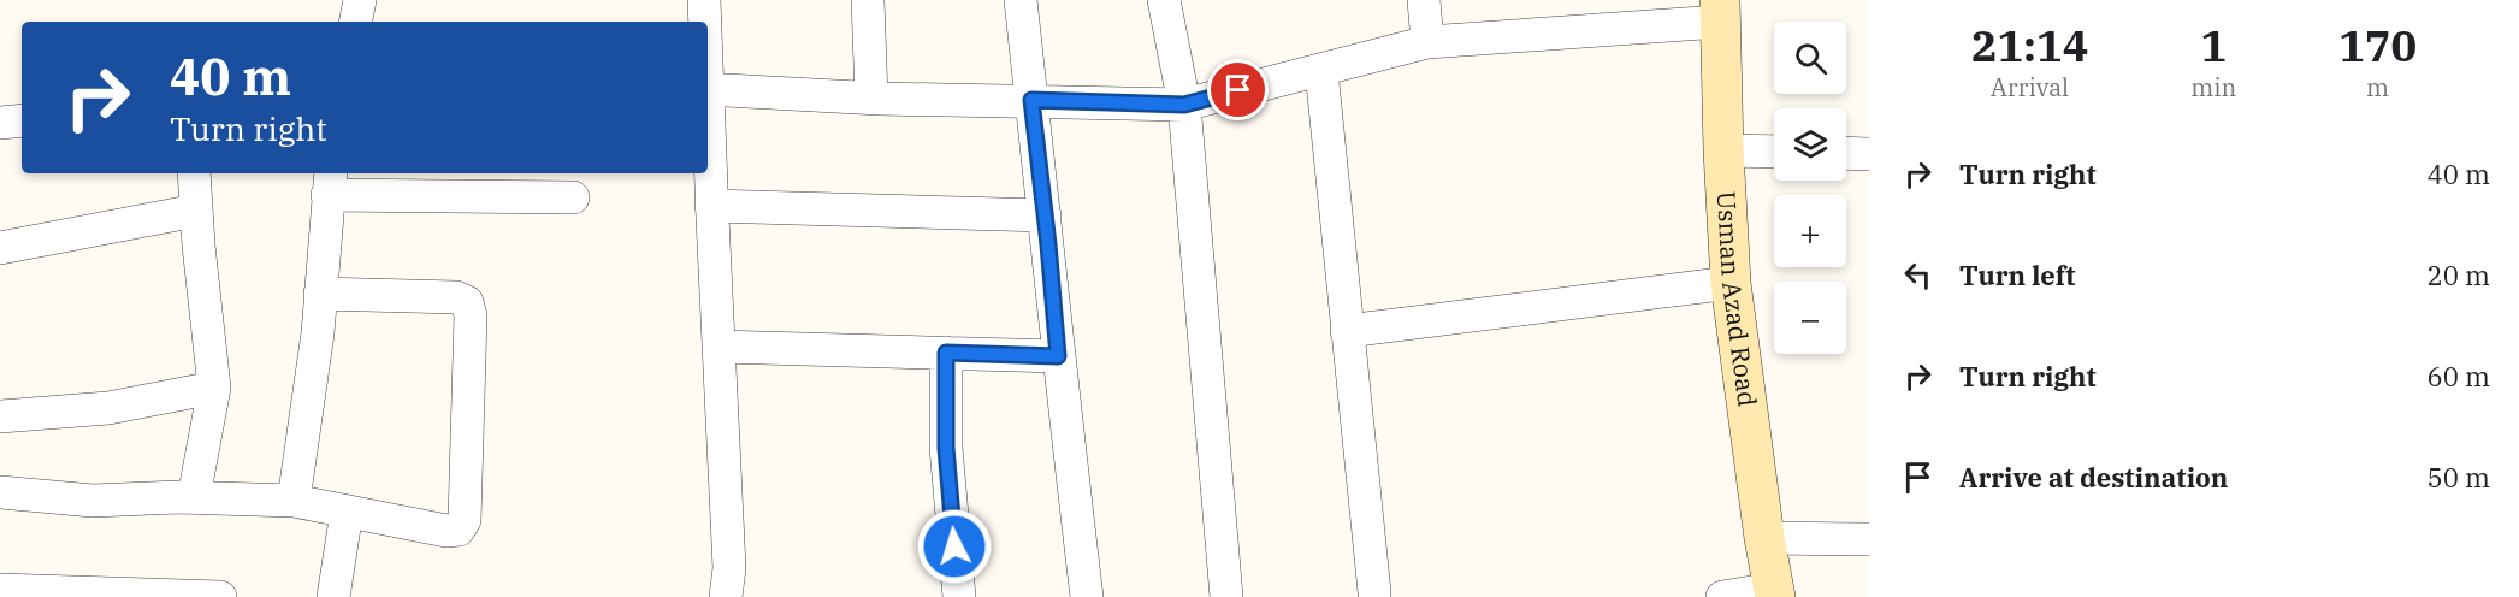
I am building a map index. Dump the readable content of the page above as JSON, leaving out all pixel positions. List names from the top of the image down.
{
  "streets": {
    "main road": ["Usman Azad Road"]
  },
  "page": {
    "eta": [
      "21:14",
      "Arrival",
      "1",
      "min",
      "170",
      "m"
    ],
    "map_buttons": ["+", "−"],
    "turn": ["40 m", "Turn right"],
    "list": [
      {
        "name": "Turn right",
        "value": "40 m"
      },
      {
        "name": "Turn left",
        "value": "20 m"
      },
      {
        "name": "Turn right",
        "value": "60 m"
      },
      {
        "name": "Arrive at destination",
        "value": "50 m"
      }
    ]
  }
}
